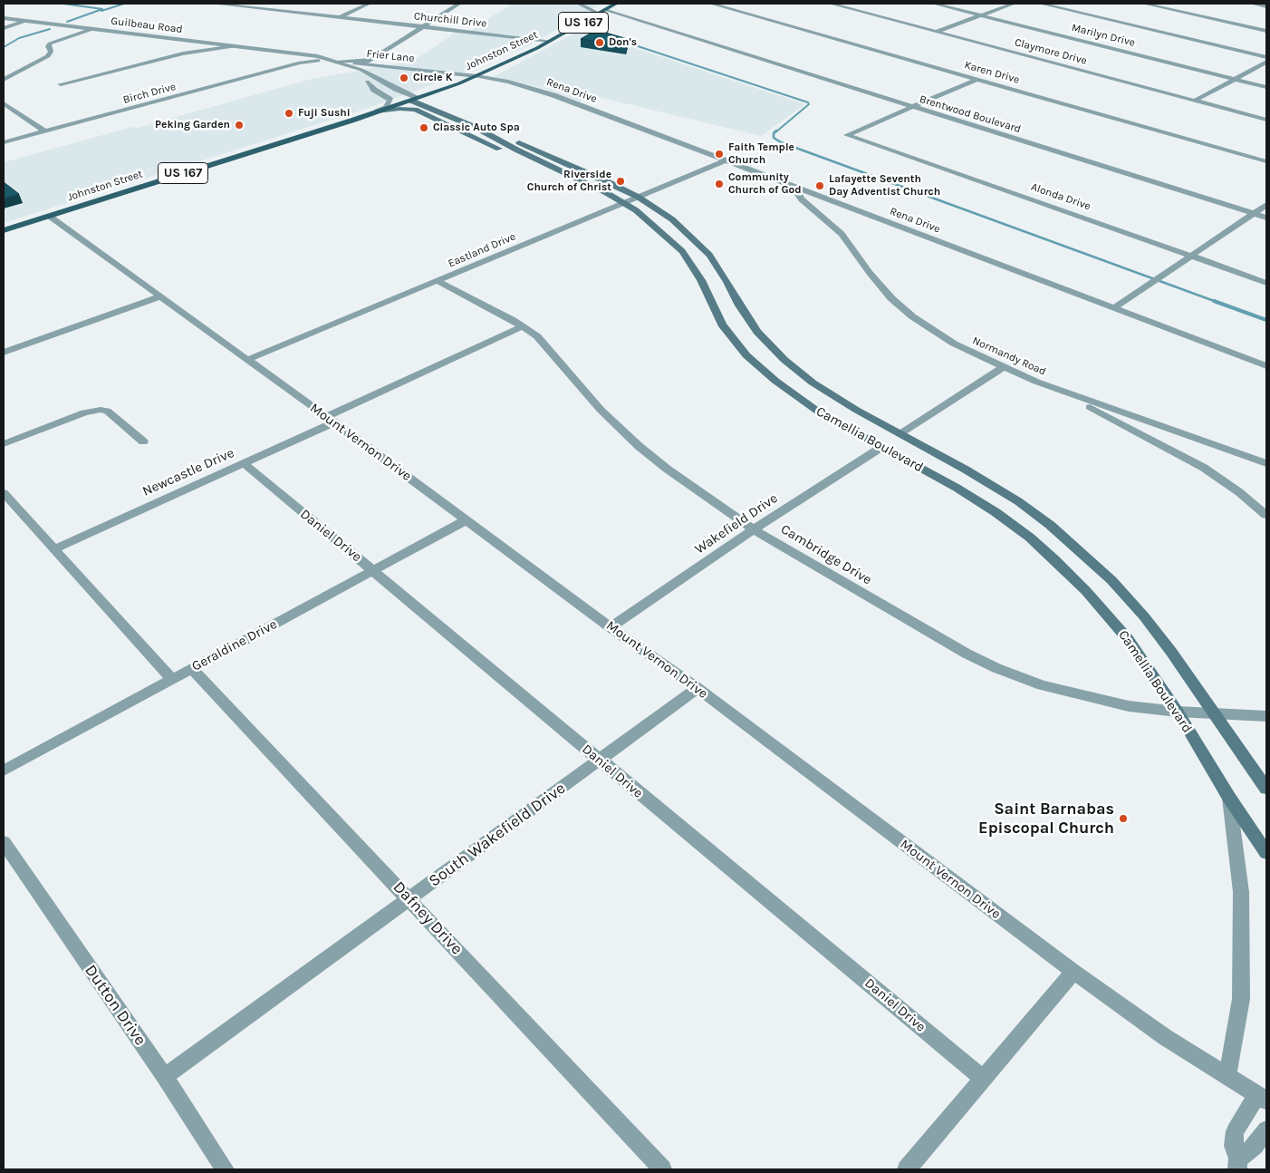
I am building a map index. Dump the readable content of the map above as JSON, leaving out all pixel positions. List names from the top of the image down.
{
  "streets": {
    "main road": ["US 167", "Johnston Street", "Camellia Boulevard"],
    "street": [
      "Churchill Drive",
      "Guilbeau Road",
      "Marilyn Drive",
      "Claymore Drive",
      "Frier Lane",
      "Karen Drive",
      "Rena Drive",
      "Birch Drive",
      "Brentwood Boulevard",
      "Alonda Drive",
      "Eastland Drive",
      "Normandy Road",
      "Mount Vernon Drive",
      "Newcastle Drive",
      "Wakefield Drive",
      "Daniel Drive",
      "Cambridge Drive",
      "Geraldine Drive",
      "South Wakefield Drive",
      "Dafney Drive",
      "Dutton Drive"
    ]
  },
  "crossings": [
    ["Churchill Drive", "Johnston Street"],
    ["Guilbeau Road", "Johnston Street"],
    ["Guilbeau Road", "Frier Lane"],
    ["Guilbeau Road", "Birch Drive"],
    ["Guilbeau Road", "Camellia Boulevard"],
    ["Johnston Street", "Frier Lane"],
    ["Johnston Street", "Rena Drive"],
    ["Johnston Street", "Brentwood Boulevard"],
    ["Johnston Street", "Camellia Boulevard"],
    ["Johnston Street", "Mount Vernon Drive"],
    ["Frier Lane", "Rena Drive"],
    ["Frier Lane", "Birch Drive"],
    ["Rena Drive", "Eastland Drive"],
    ["Rena Drive", "Normandy Road"],
    ["Brentwood Boulevard", "Alonda Drive"],
    ["Eastland Drive", "Camellia Boulevard"],
    ["Eastland Drive", "Mount Vernon Drive"],
    ["Eastland Drive", "Cambridge Drive"],
    ["Camellia Boulevard", "Wakefield Drive"],
    ["Camellia Boulevard", "Cambridge Drive"],
    ["Mount Vernon Drive", "Newcastle Drive"],
    ["Mount Vernon Drive", "Wakefield Drive"],
    ["Mount Vernon Drive", "Geraldine Drive"],
    ["Mount Vernon Drive", "South Wakefield Drive"],
    ["Newcastle Drive", "Daniel Drive"],
    ["Newcastle Drive", "Cambridge Drive"],
    ["Wakefield Drive", "Cambridge Drive"],
    ["Daniel Drive", "Geraldine Drive"],
    ["Daniel Drive", "South Wakefield Drive"],
    ["Geraldine Drive", "Dafney Drive"],
    ["South Wakefield Drive", "Dafney Drive"],
    ["South Wakefield Drive", "Dutton Drive"]
  ],
  "places": [
    "Don's",
    "Circle K",
    "Fuji Sushi",
    "Peking Garden",
    "Classic Auto Spa",
    "Faith Temple Church",
    "Riverside Church of Christ",
    "Community Church of God",
    "Lafayette Seventh Day Adventist Church",
    "Saint Barnabas Episcopal Church"
  ]
}
